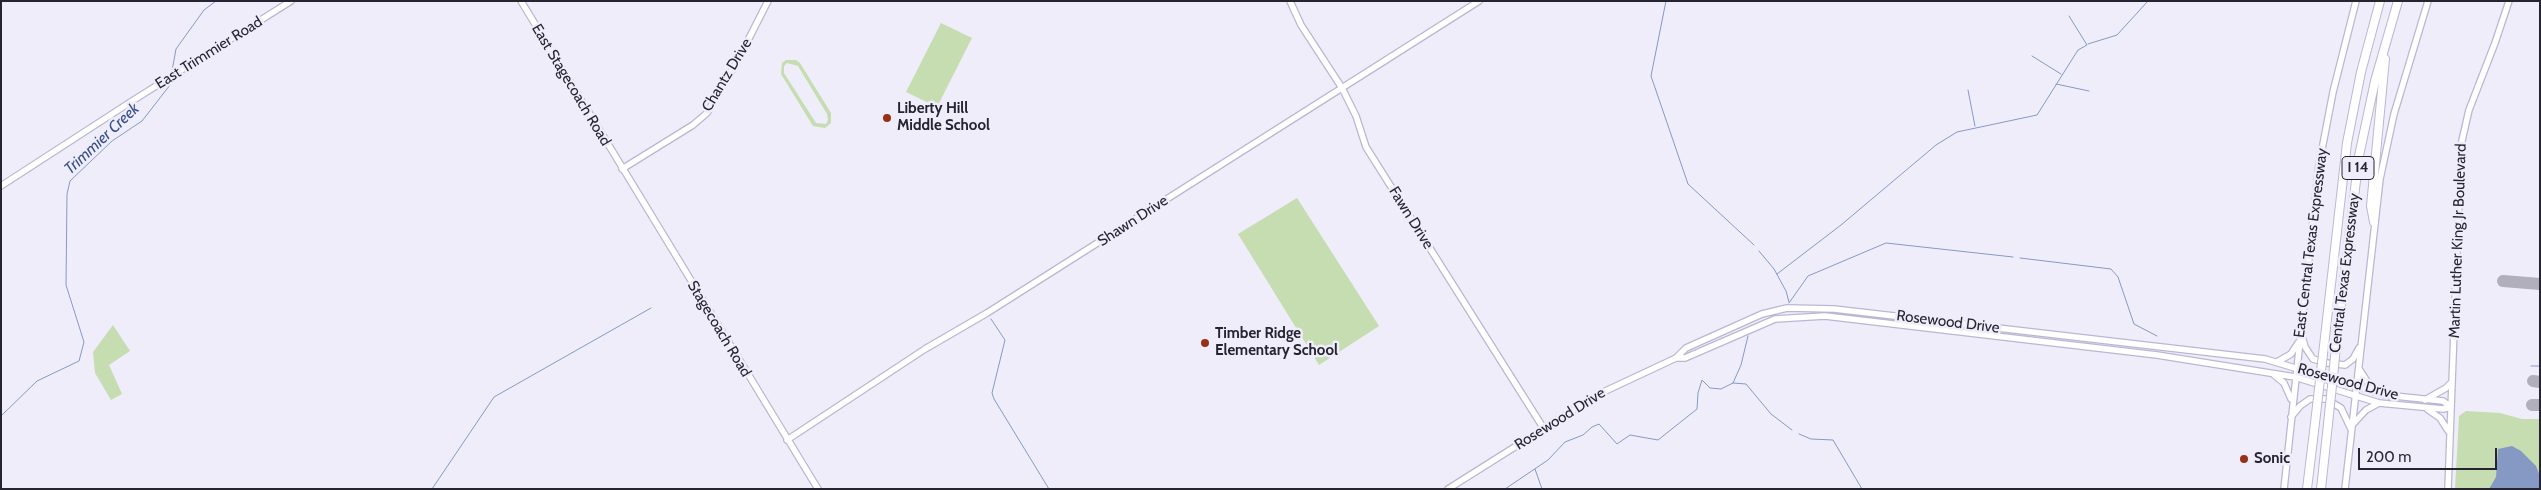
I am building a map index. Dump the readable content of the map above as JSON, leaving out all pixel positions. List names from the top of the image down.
{
  "streets": {
    "highway": ["I 14", "Central Texas Expressway"],
    "main road": [
      "East Trimmier Road",
      "Chantz Drive",
      "East Stagecoach Road",
      "Fawn Drive",
      "Shawn Drive",
      "Martin Luther King Jr Boulevard",
      "East Central Texas Expressway",
      "Rosewood Drive",
      "Stagecoach Road"
    ]
  },
  "crossings": [
    ["Chantz Drive", "East Stagecoach Road"],
    ["Chantz Drive", "Stagecoach Road"],
    ["East Stagecoach Road", "Stagecoach Road"],
    ["Fawn Drive", "Shawn Drive"],
    ["Fawn Drive", "Rosewood Drive"],
    ["Shawn Drive", "Stagecoach Road"],
    ["Martin Luther King Jr Boulevard", "Rosewood Drive"],
    ["East Central Texas Expressway", "Rosewood Drive"]
  ],
  "water": ["Trimmier Creek"],
  "places": ["Liberty Hill Middle School", "Timber Ridge Elementary School", "Sonic"],
  "scale_bar": "200 m"
}
